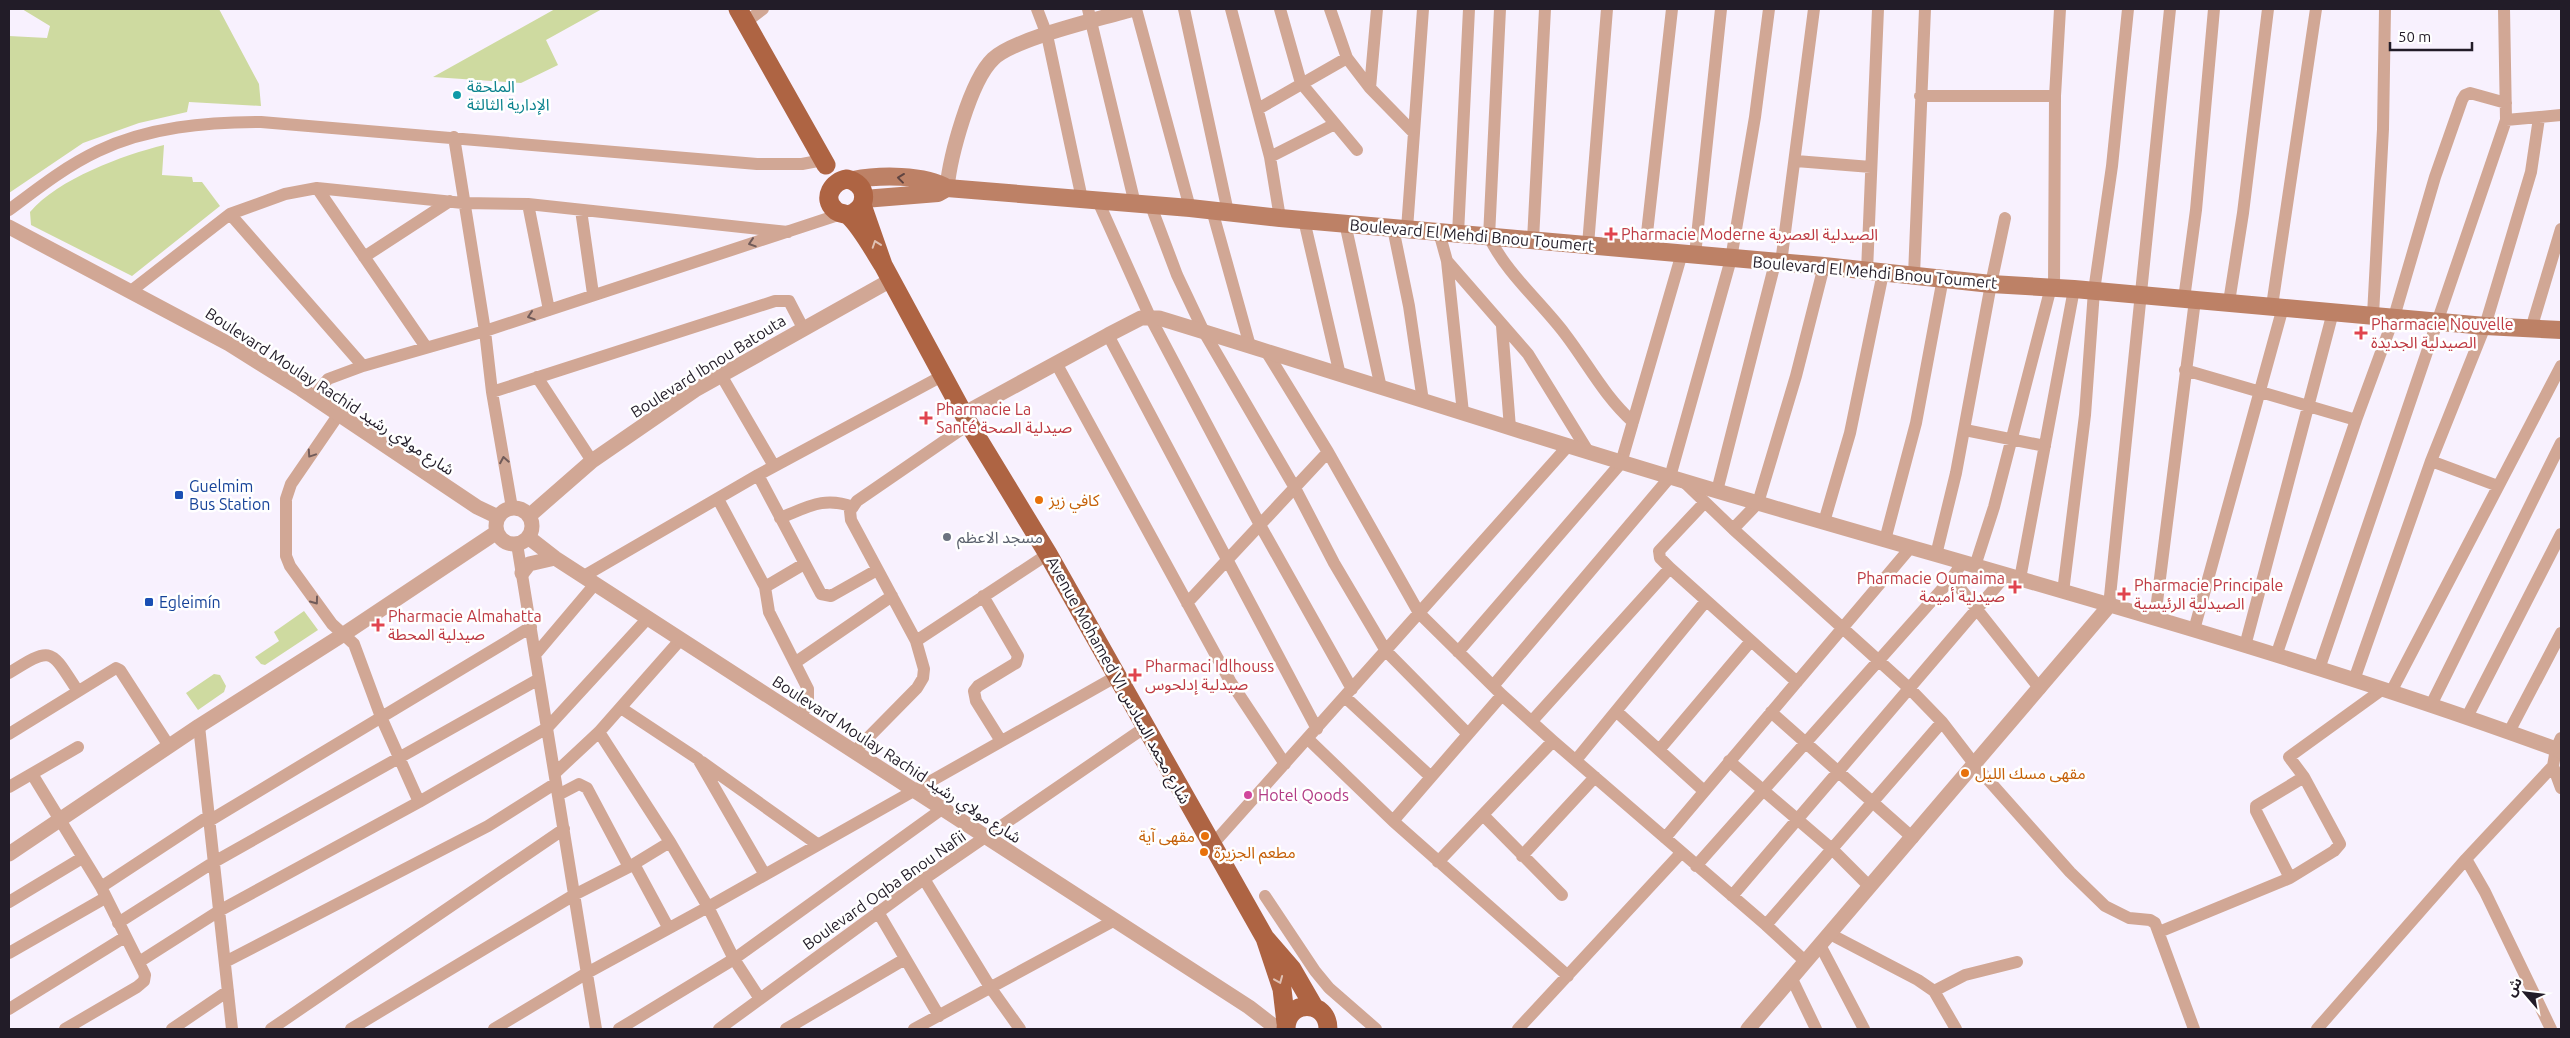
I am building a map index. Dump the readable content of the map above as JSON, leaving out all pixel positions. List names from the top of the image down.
{
  "streets": {
    "main road": ["Boulevard El Mehdi Bnou Toumert", "Avenue Mohamed VI شارع محمد السادس"],
    "street": ["Boulevard Ibnou Batouta", "Boulevard Moulay Rachid شارع مولاي رشيد", "Boulevard Oqba Bnou Nafii"]
  },
  "crossings": [
    ["Boulevard Ibnou Batouta", "Boulevard Moulay Rachid شارع مولاي رشيد"],
    ["Boulevard Ibnou Batouta", "Avenue Mohamed VI شارع محمد السادس"],
    ["Boulevard Moulay Rachid شارع مولاي رشيد", "Avenue Mohamed VI شارع محمد السادس"],
    ["Boulevard Moulay Rachid شارع مولاي رشيد", "Boulevard Oqba Bnou Nafii"],
    ["Avenue Mohamed VI شارع محمد السادس", "Boulevard Oqba Bnou Nafii"]
  ],
  "places": {
    "other": [
      "الملحقة الإدارية الثالثة",
      "كافي زيز",
      "مسجد الاعظم",
      "مقهى مسك الليل",
      "Hotel Qoods",
      "مقهى آية",
      "مطعم الجزيرة"
    ],
    "health": [
      "Pharmacie Moderne الصيدلية العصرية",
      "Pharmacie Nouvelle الصيدلية الجديدة",
      "Pharmacie La Santé صيدلية الصحة",
      "Pharmacie Oumaima صيدلية أميمة",
      "Pharmacie Principale الصيدلية الرئيسية",
      "Pharmacie Almahatta صيدلية المحطة",
      "Pharmaci Idlhouss صيدلية إدلحوس"
    ],
    "transit": ["Guelmim Bus Station", "Egleimín"]
  },
  "scale_bar": "50 m",
  "north": "top left"
}
